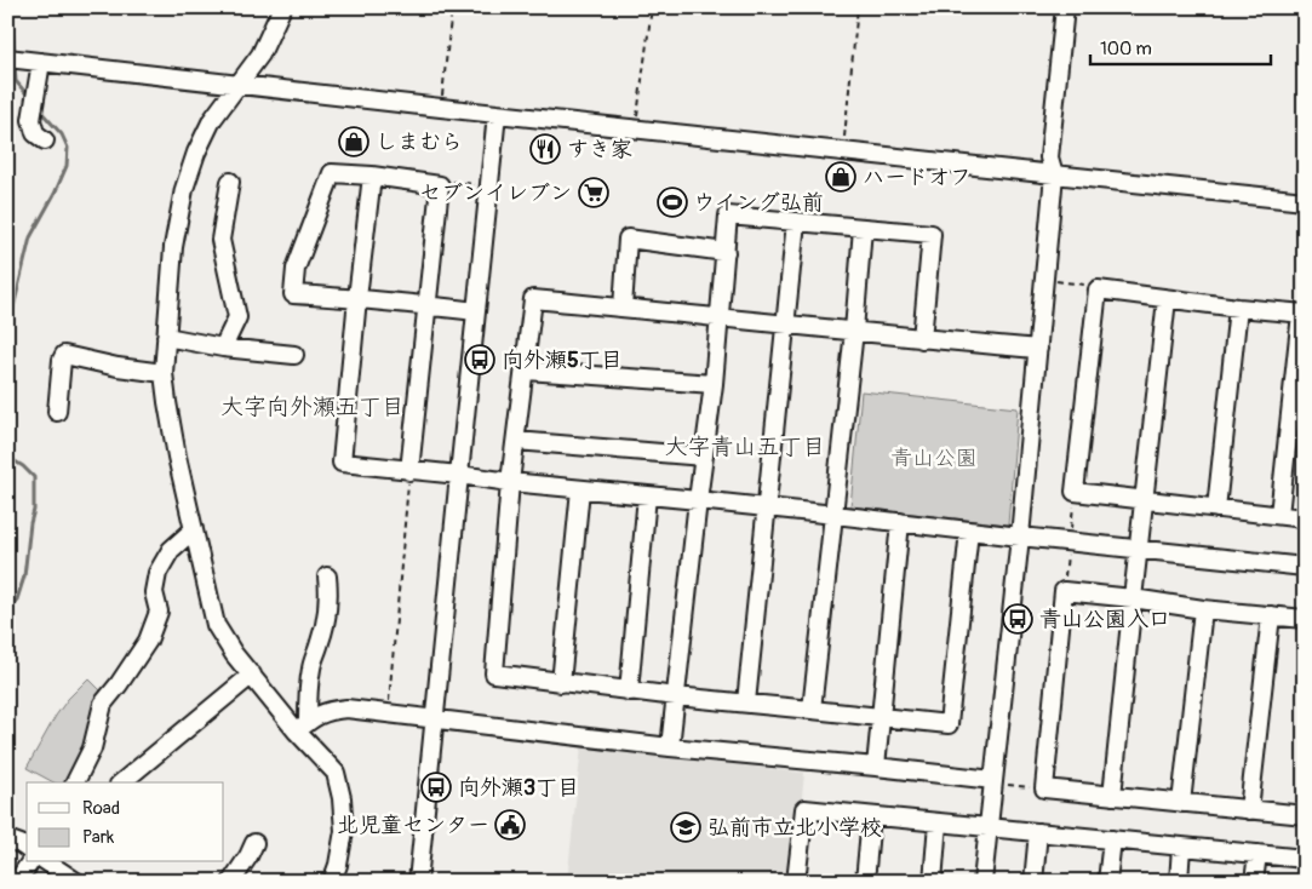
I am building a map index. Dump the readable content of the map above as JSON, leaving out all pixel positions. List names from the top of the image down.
{
  "districts": ["大字向外瀬五丁目", "大字青山五丁目"],
  "parks": ["青山公園"],
  "places": {
    "shop": ["しまむら", "ハードオフ"],
    "restaurant": ["すき家"],
    "supermarket": ["セブンイレブン"],
    "sports": ["ウイング弘前"],
    "bus stop": ["向外瀬5丁目", "青山公園入口", "向外瀬3丁目"],
    "public building": ["北児童センター"],
    "school or university": ["弘前市立北小学校"]
  },
  "legend": ["Road", "Park"],
  "scale_bar": "100 m"
}
